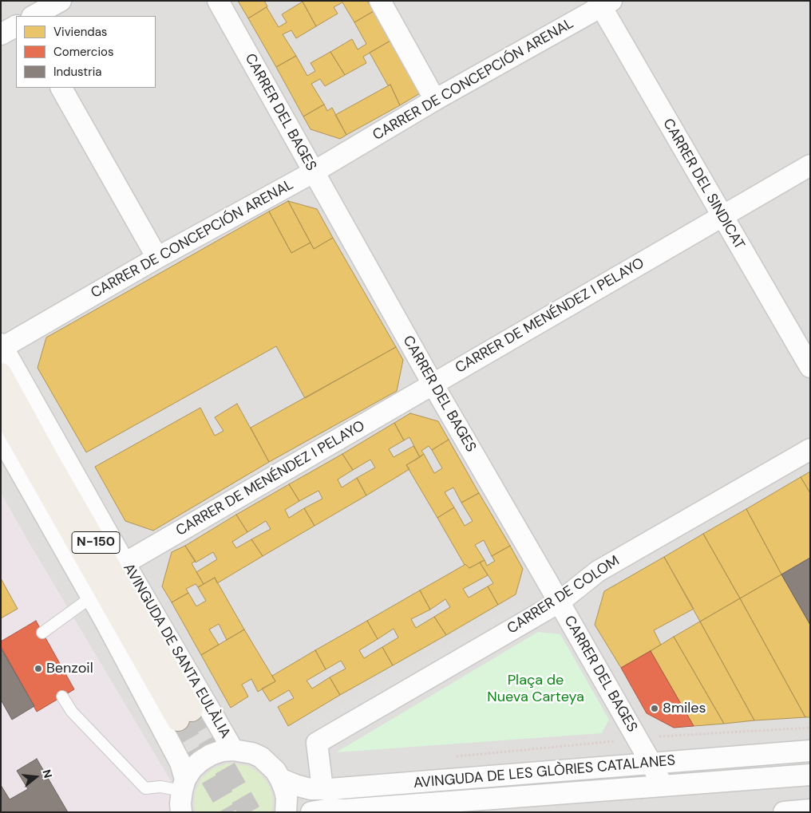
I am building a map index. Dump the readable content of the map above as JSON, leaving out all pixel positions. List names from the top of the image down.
{
  "streets": {
    "main road": ["N-150"],
    "street": [
      "CARRER DE CONCEPCIÓN ARENAL",
      "CARRER DEL BAGES",
      "CARRER DEL SINDICAT",
      "CARRER DE MENÉNDEZ I PELAYO",
      "CARRER DE COLOM",
      "AVINGUDA DE SANTA EULÀLIA",
      "AVINGUDA DE LES GLÒRIES CATALANES"
    ]
  },
  "crossings": [
    ["CARRER DE CONCEPCIÓN ARENAL", "CARRER DEL BAGES"],
    ["CARRER DE CONCEPCIÓN ARENAL", "CARRER DEL SINDICAT"],
    ["CARRER DE CONCEPCIÓN ARENAL", "AVINGUDA DE SANTA EULÀLIA"],
    ["CARRER DEL BAGES", "CARRER DE MENÉNDEZ I PELAYO"],
    ["CARRER DEL BAGES", "CARRER DE COLOM"],
    ["CARRER DEL BAGES", "AVINGUDA DE LES GLÒRIES CATALANES"],
    ["CARRER DEL SINDICAT", "CARRER DE MENÉNDEZ I PELAYO"],
    ["CARRER DE MENÉNDEZ I PELAYO", "AVINGUDA DE SANTA EULÀLIA"],
    ["CARRER DE COLOM", "AVINGUDA DE LES GLÒRIES CATALANES"]
  ],
  "parks": ["Plaça de Nueva Carteya"],
  "places": ["Benzoil", "8miles"],
  "legend": ["Viviendas", "Comercios", "Industria"],
  "north": "right"
}
